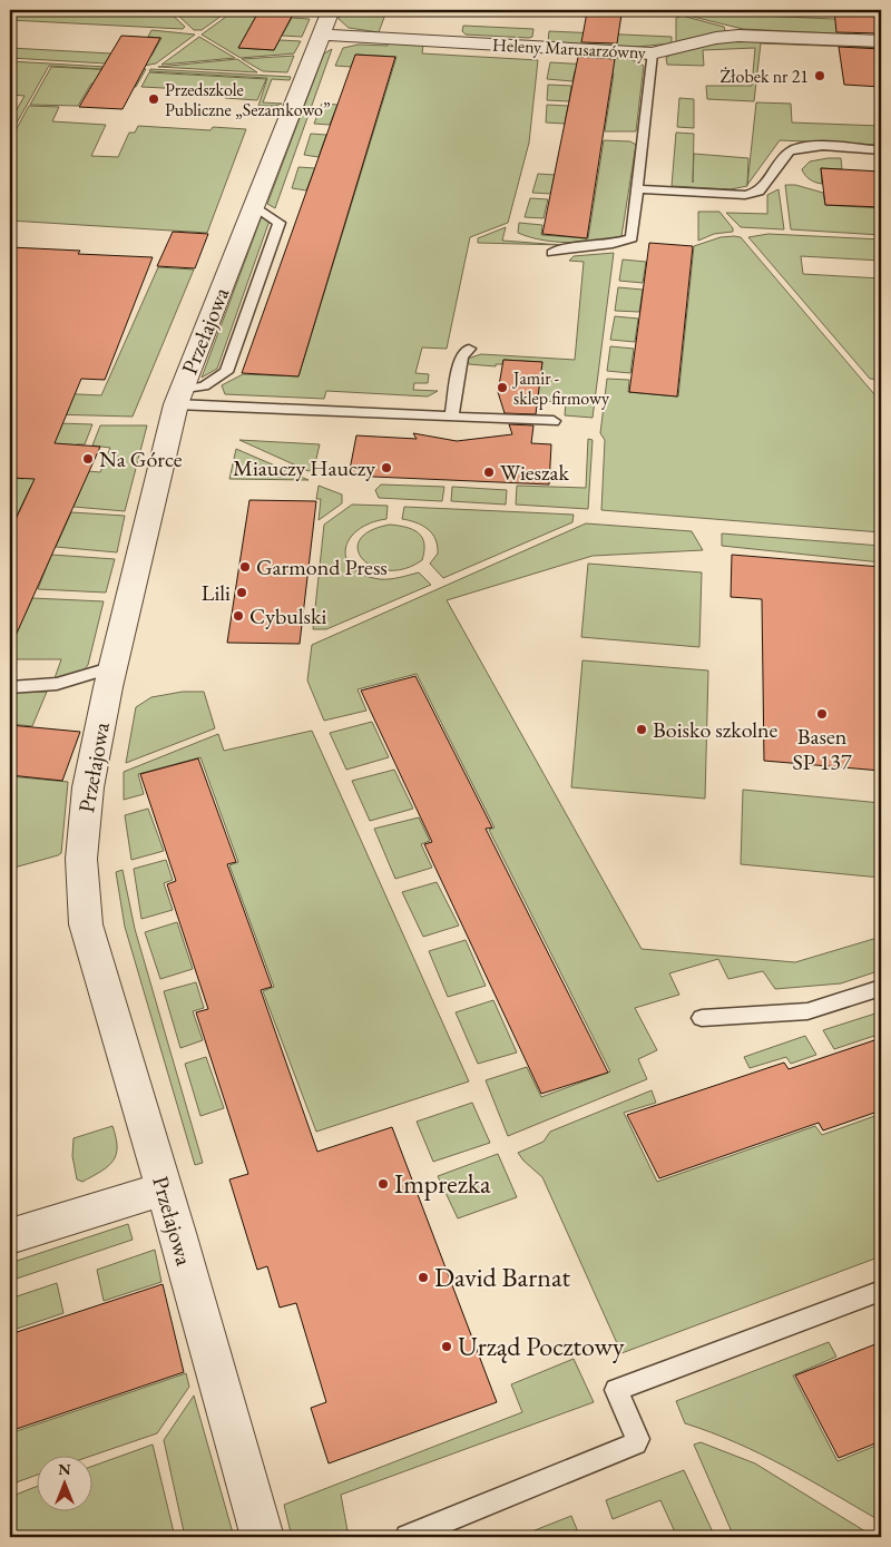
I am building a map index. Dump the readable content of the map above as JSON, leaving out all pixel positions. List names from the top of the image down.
{
  "streets": {
    "street": ["Heleny Marusarzówny", "Przełajowa"]
  },
  "crossings": [
    ["Heleny Marusarzówny", "Przełajowa"]
  ],
  "places": [
    "Żłobek nr 21",
    "Przedszkole Publiczne „Sezamkowo”",
    "Jamir - sklep firmowy",
    "Na Górce",
    "Miauczy Hauczy",
    "Wieszak",
    "Garmond Press",
    "Lili",
    "Cybulski",
    "Basen SP 137",
    "Boisko szkolne",
    "Imprezka",
    "David Barnat",
    "Urząd Pocztowy"
  ],
  "north": "top"
}
